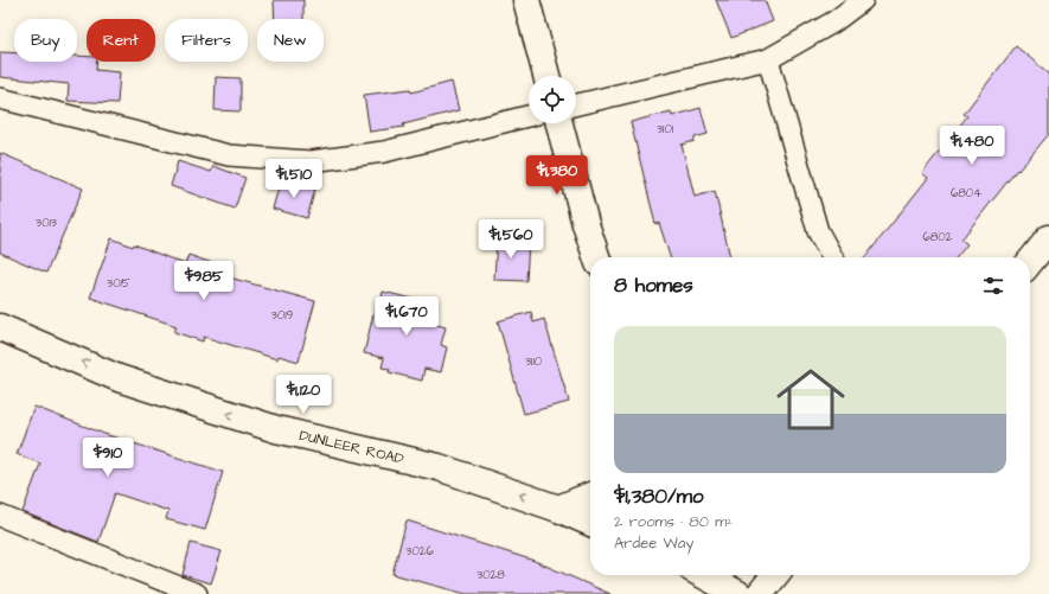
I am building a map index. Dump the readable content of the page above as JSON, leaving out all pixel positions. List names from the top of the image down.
{
  "streets": {
    "street": ["DUNLEER ROAD"]
  },
  "one_way": ["DUNLEER ROAD"],
  "house_numbers": [
    "3101",
    "6804",
    "3013",
    "6802",
    "3015",
    "3019",
    "3110",
    "3026",
    "3028"
  ],
  "page": {
    "chip": [
      "Buy",
      "Rent",
      "Filters",
      "New"
    ],
    "price": [
      "$1,480",
      "$1,380",
      "$1,510",
      "$1,560",
      "$985",
      "$1,670",
      "$1,120",
      "$910"
    ],
    "heading": "8 homes",
    "list": [
      {
        "name": "$1,380/mo",
        "note": "2 rooms · 80 m² · Ardee Way"
      }
    ]
  }
}
